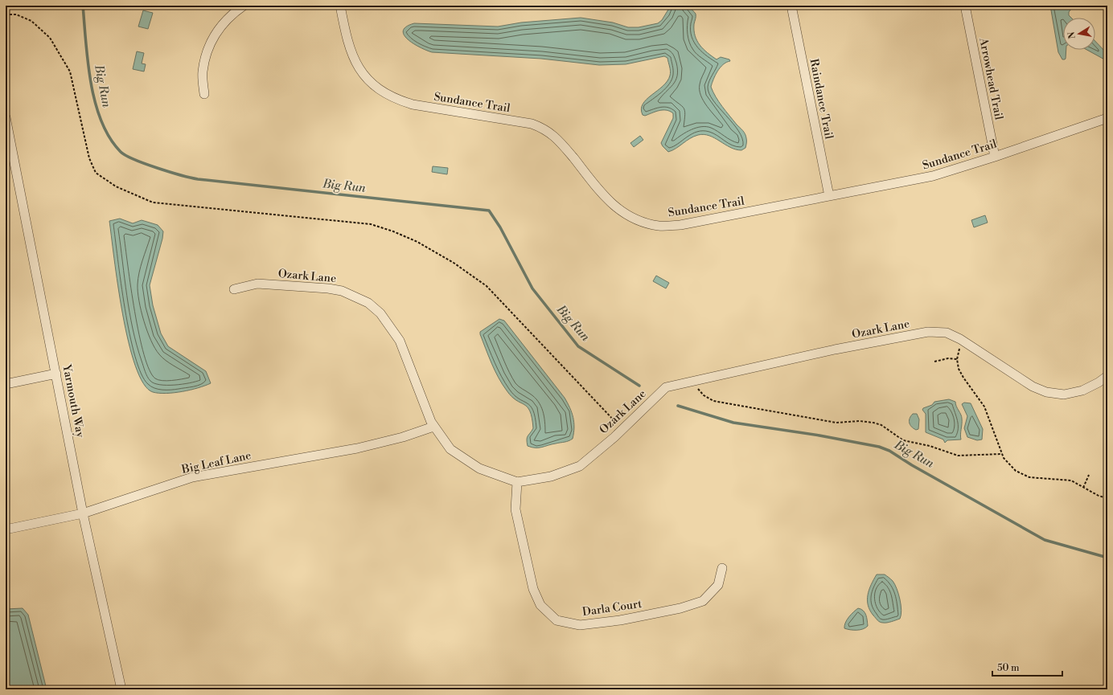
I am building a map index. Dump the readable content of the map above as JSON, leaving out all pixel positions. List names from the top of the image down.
{
  "streets": {
    "street": [
      "Arrowhead Trail",
      "Raindance Trail",
      "Sundance Trail",
      "Ozark Lane",
      "Yarmouth Way",
      "Big Leaf Lane",
      "Darla Court"
    ]
  },
  "crossings": [
    ["Arrowhead Trail", "Sundance Trail"],
    ["Raindance Trail", "Sundance Trail"],
    ["Ozark Lane", "Big Leaf Lane"],
    ["Ozark Lane", "Darla Court"],
    ["Yarmouth Way", "Big Leaf Lane"]
  ],
  "water": ["Big Run"],
  "scale_bar": "50 m",
  "north": "left"
}
